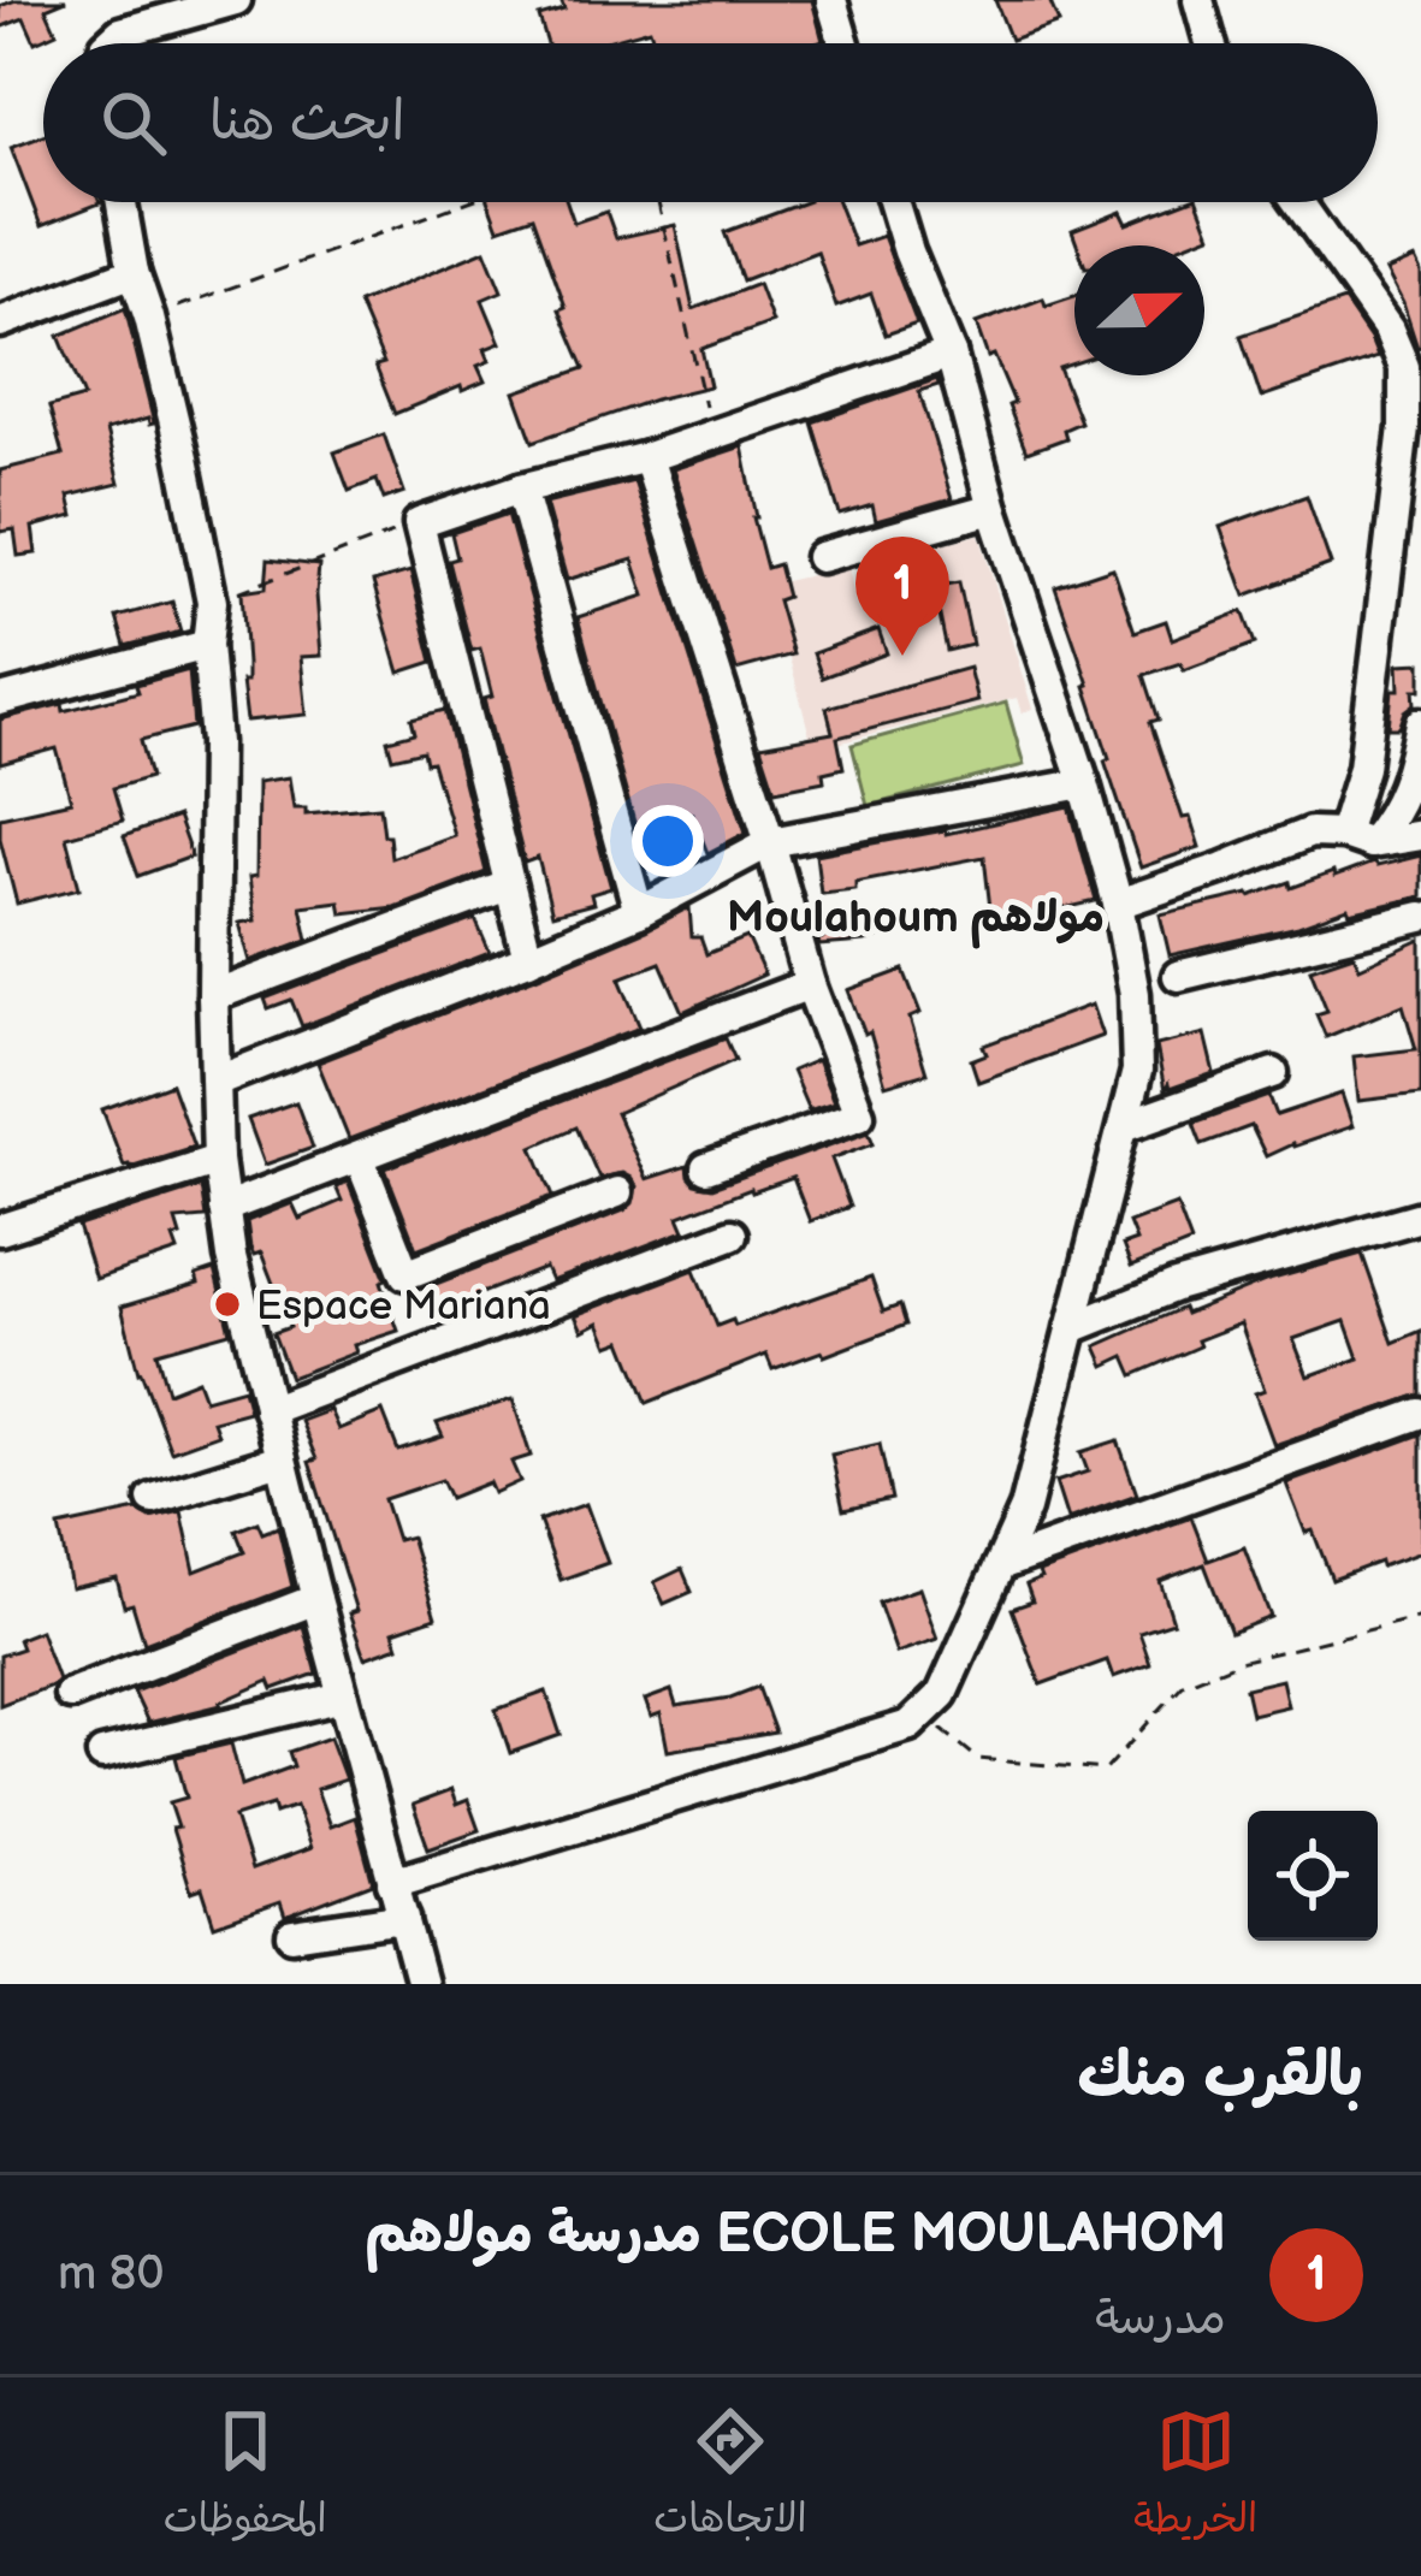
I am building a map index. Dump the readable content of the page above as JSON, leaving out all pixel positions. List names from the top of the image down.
{
  "districts": ["Moulahoum مولاهم"],
  "places": ["Espace Mariana"],
  "north": "right",
  "page": {
    "search": "ابحث هنا",
    "pins": "1",
    "heading": "بالقرب منك",
    "list": [
      {
        "mark": "1",
        "name": "ECOLE MOULAHOM مدرسة مولاهم",
        "note": "مدرسة",
        "value": "80 m"
      }
    ],
    "nav": ["الخريطة", "الاتجاهات", "المحفوظات"]
  }
}
